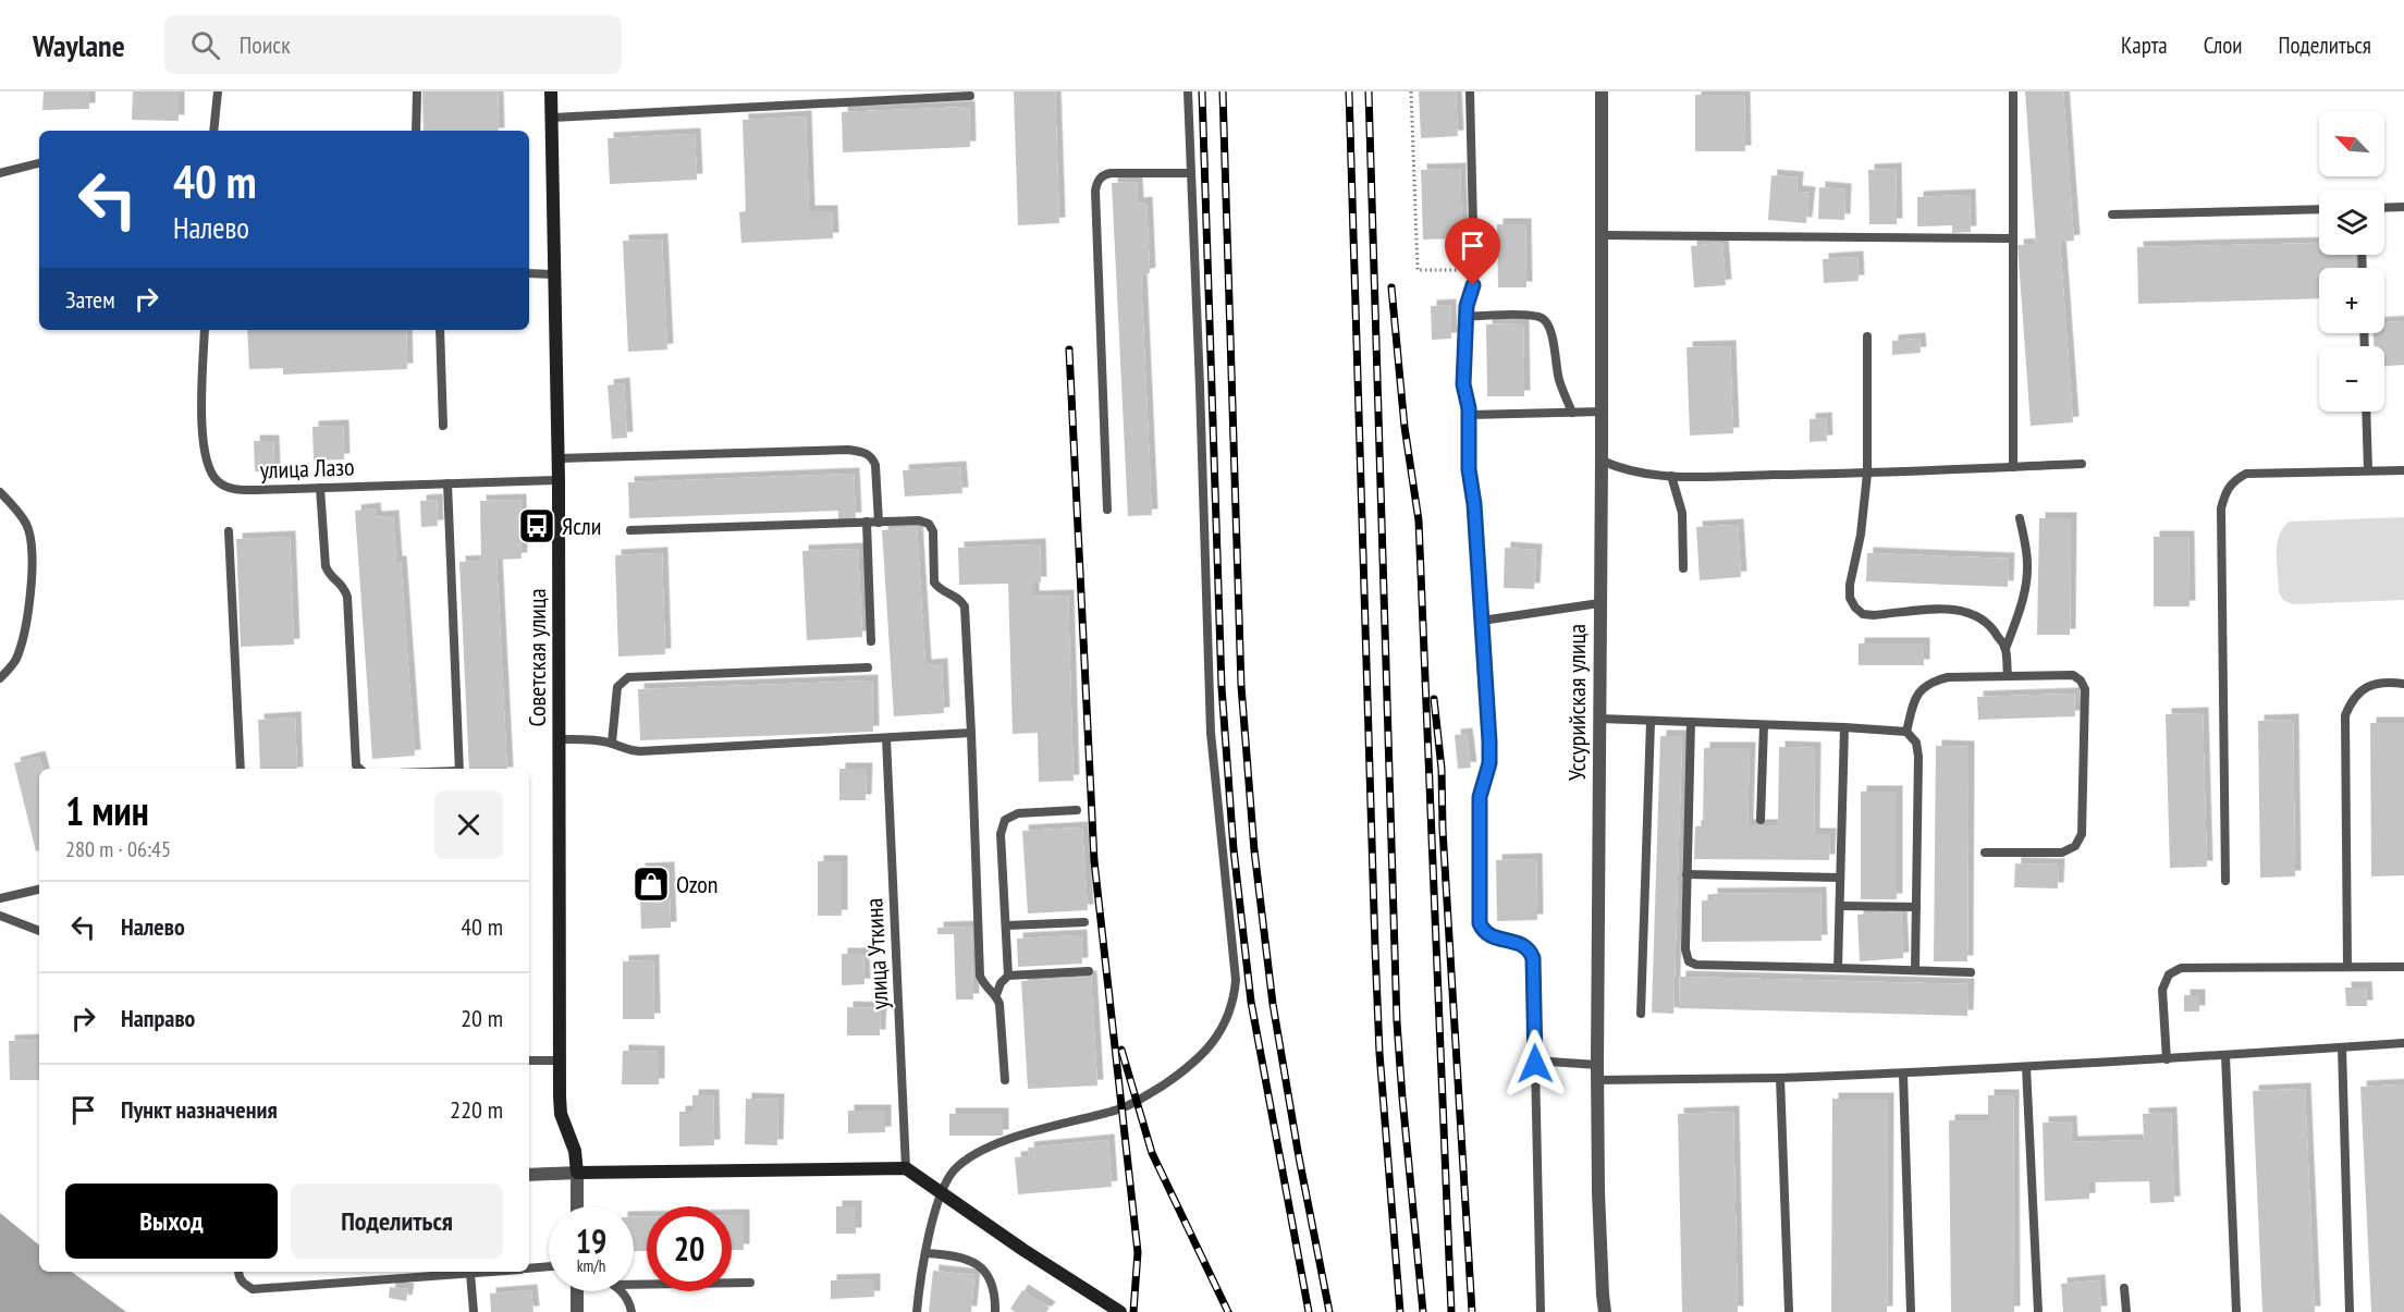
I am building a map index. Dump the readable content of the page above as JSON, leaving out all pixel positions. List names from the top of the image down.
{
  "streets": {
    "main road": ["Советская улица"],
    "street": ["Уссурийская улица"],
    "lane": ["улица Лазо", "улица Уткина"]
  },
  "crossings": [
    ["улица Лазо", "Советская улица"]
  ],
  "places": {
    "bus stop": ["Ясли"],
    "shop": ["Ozon"]
  },
  "north": "top left",
  "page": {
    "header": "Waylane",
    "search": "Поиск",
    "nav": ["Карта", "Слои", "Поделиться"],
    "map_buttons": ["+", "−"],
    "turn": ["40 m", "Налево"],
    "then": "Затем",
    "heading": ["1 мин", "280 m · 06:45"],
    "list": [
      {
        "name": "Налево",
        "value": "40 m"
      },
      {
        "name": "Направо",
        "value": "20 m"
      },
      {
        "name": "Пункт назначения",
        "value": "220 m"
      }
    ],
    "buttons": ["Выход", "Поделиться"],
    "speed": "19 km/h",
    "limit": "20"
  }
}
